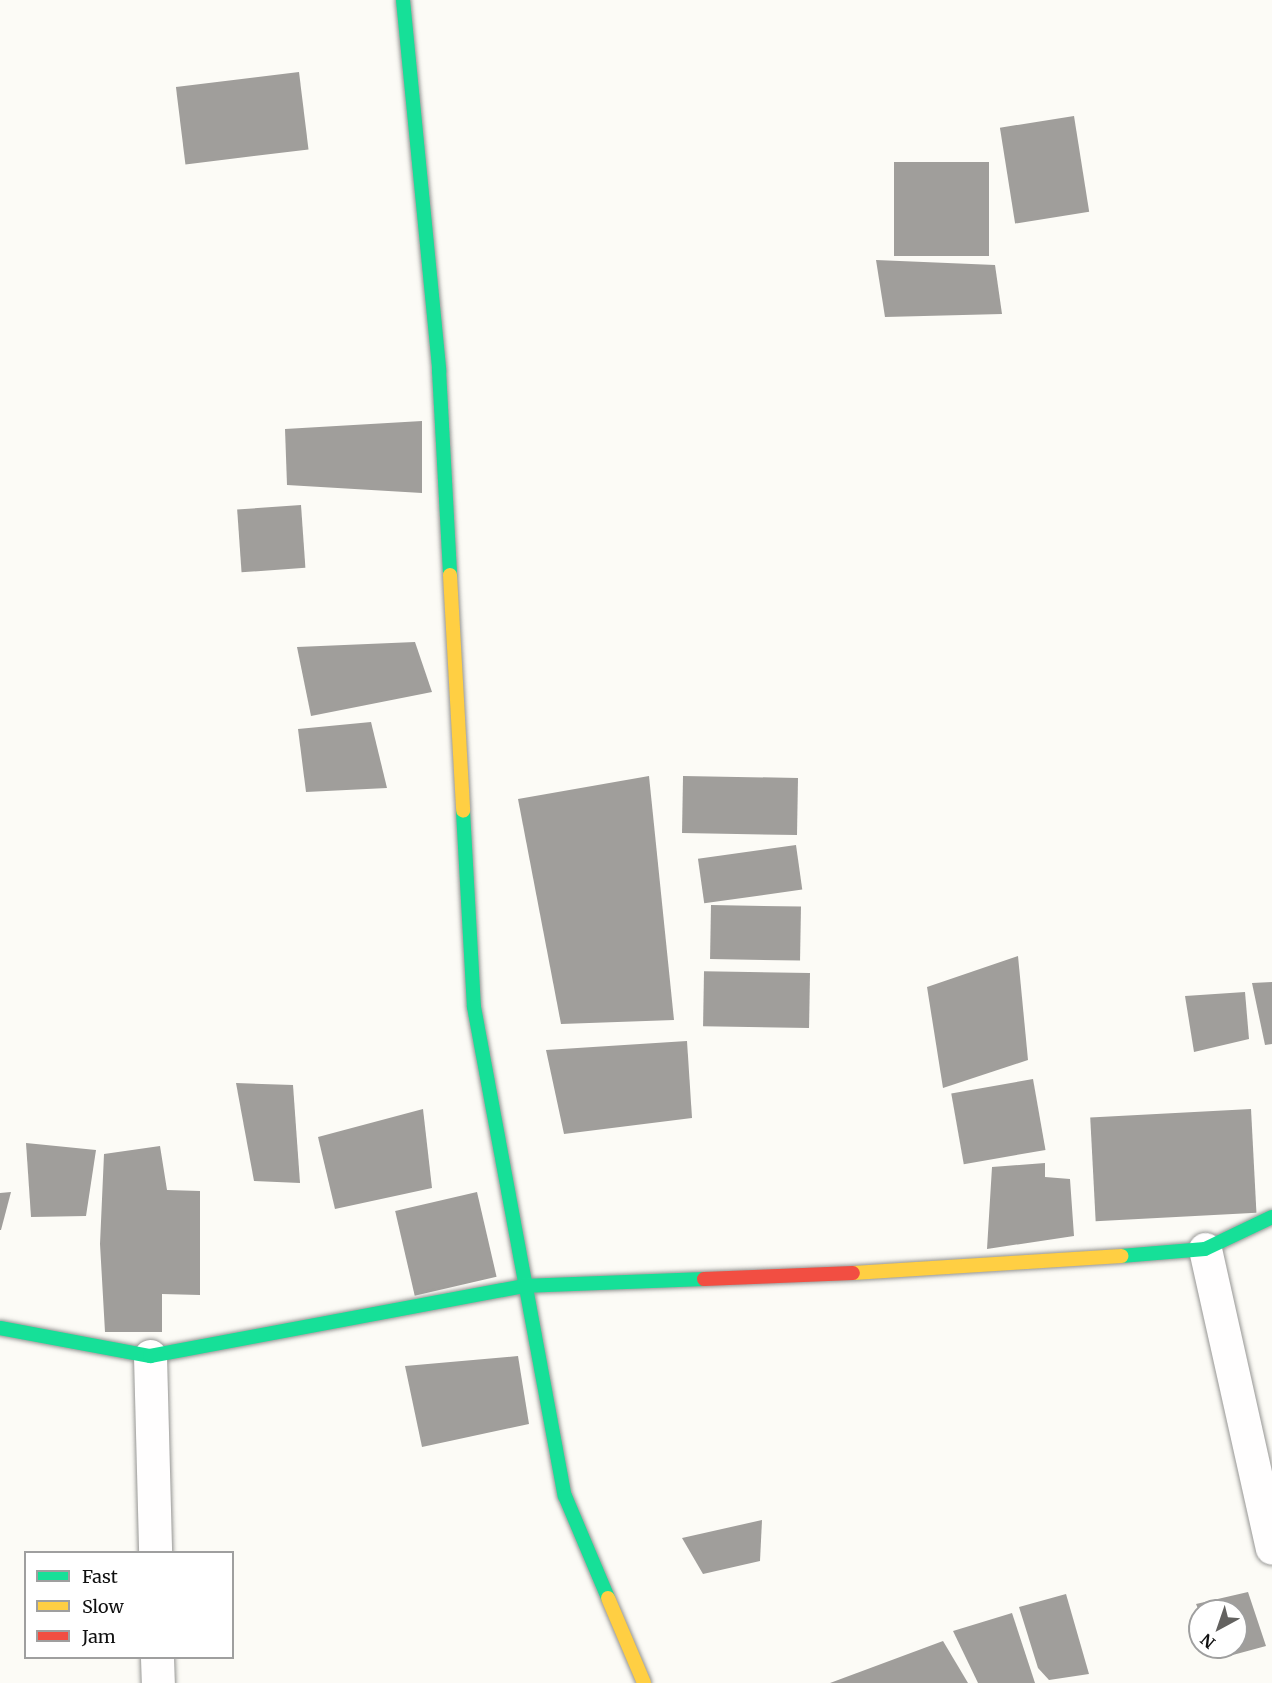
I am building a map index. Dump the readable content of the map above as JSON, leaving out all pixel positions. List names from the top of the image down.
{
  "legend": ["Fast", "Slow", "Jam"],
  "north": "bottom left"
}
